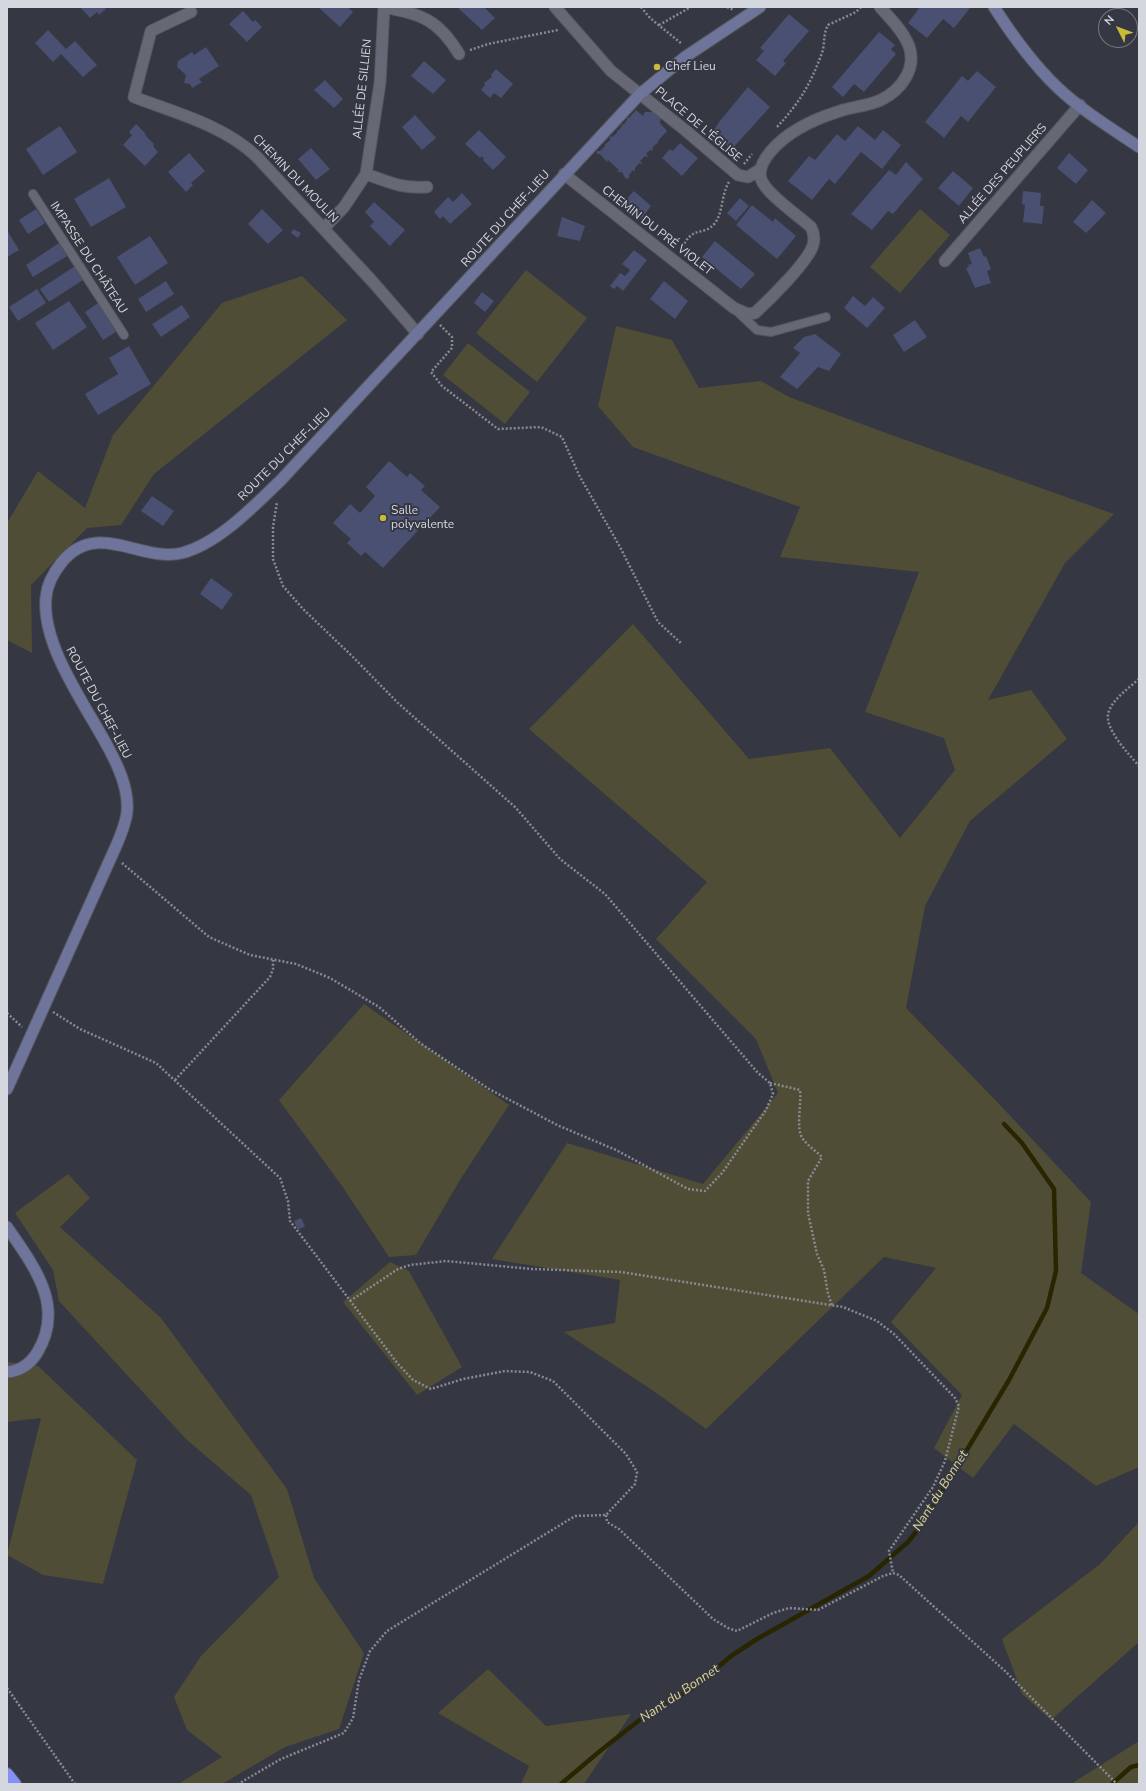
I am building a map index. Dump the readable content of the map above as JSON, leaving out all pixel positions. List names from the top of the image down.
{
  "streets": {
    "main road": ["ROUTE DU CHEF-LIEU"],
    "street": [
      "ALLÉE DE SILLIEN",
      "PLACE DE L'ÉGLISE",
      "ALLÉE DES PEUPLIERS",
      "CHEMIN DU MOULIN",
      "CHEMIN DU PRÉ VIOLET"
    ],
    "lane": ["IMPASSE DU CHÂTEAU"]
  },
  "crossings": [
    ["ALLÉE DE SILLIEN", "CHEMIN DU MOULIN"],
    ["PLACE DE L'ÉGLISE", "ROUTE DU CHEF-LIEU"],
    ["PLACE DE L'ÉGLISE", "CHEMIN DU PRÉ VIOLET"],
    ["CHEMIN DU MOULIN", "ROUTE DU CHEF-LIEU"],
    ["ROUTE DU CHEF-LIEU", "CHEMIN DU PRÉ VIOLET"]
  ],
  "water": ["Nant du Bonnet"],
  "places": ["Chef Lieu", "Salle polyvalente"],
  "north": "top left"
}
